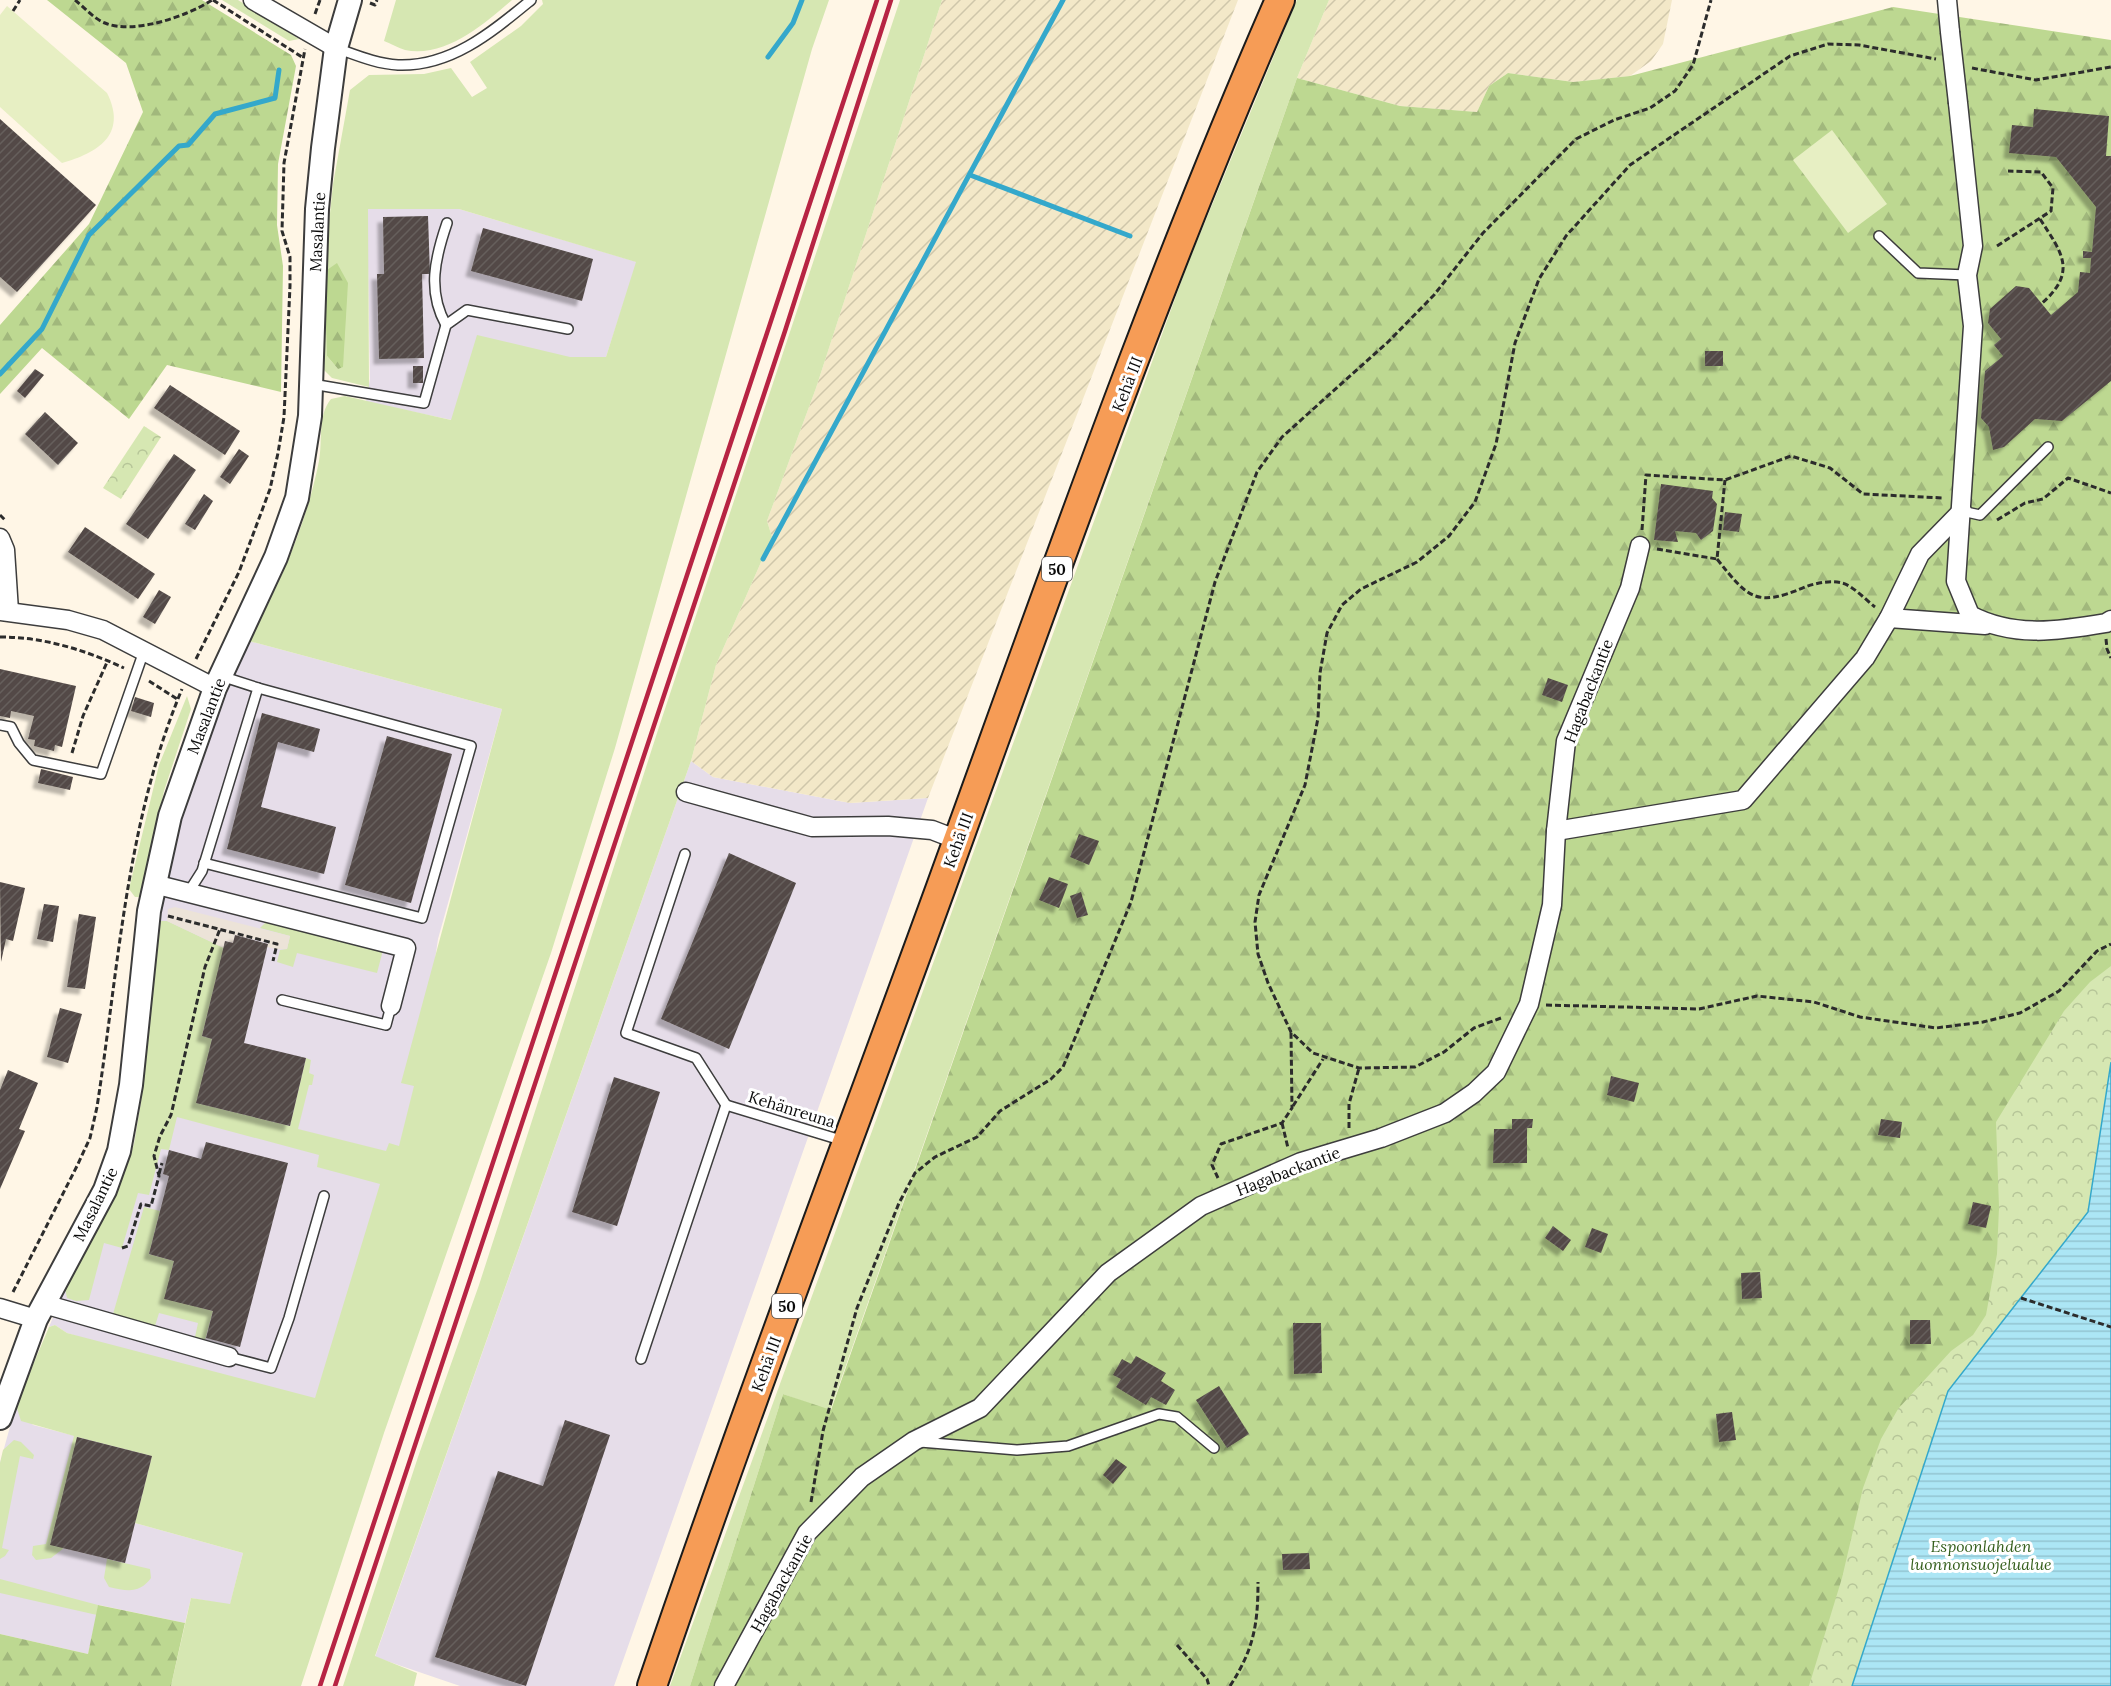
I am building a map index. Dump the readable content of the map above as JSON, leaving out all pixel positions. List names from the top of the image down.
{
  "streets": {
    "highway": ["Kehä III", "50"],
    "street": ["Masalantie", "Hagabackantie"],
    "lane": ["Kehänreuna"]
  },
  "crossings": [
    ["Kehä III", "Kehänreuna"]
  ],
  "parks": ["Espoonlahden luonnonsuojelualue"]
}
